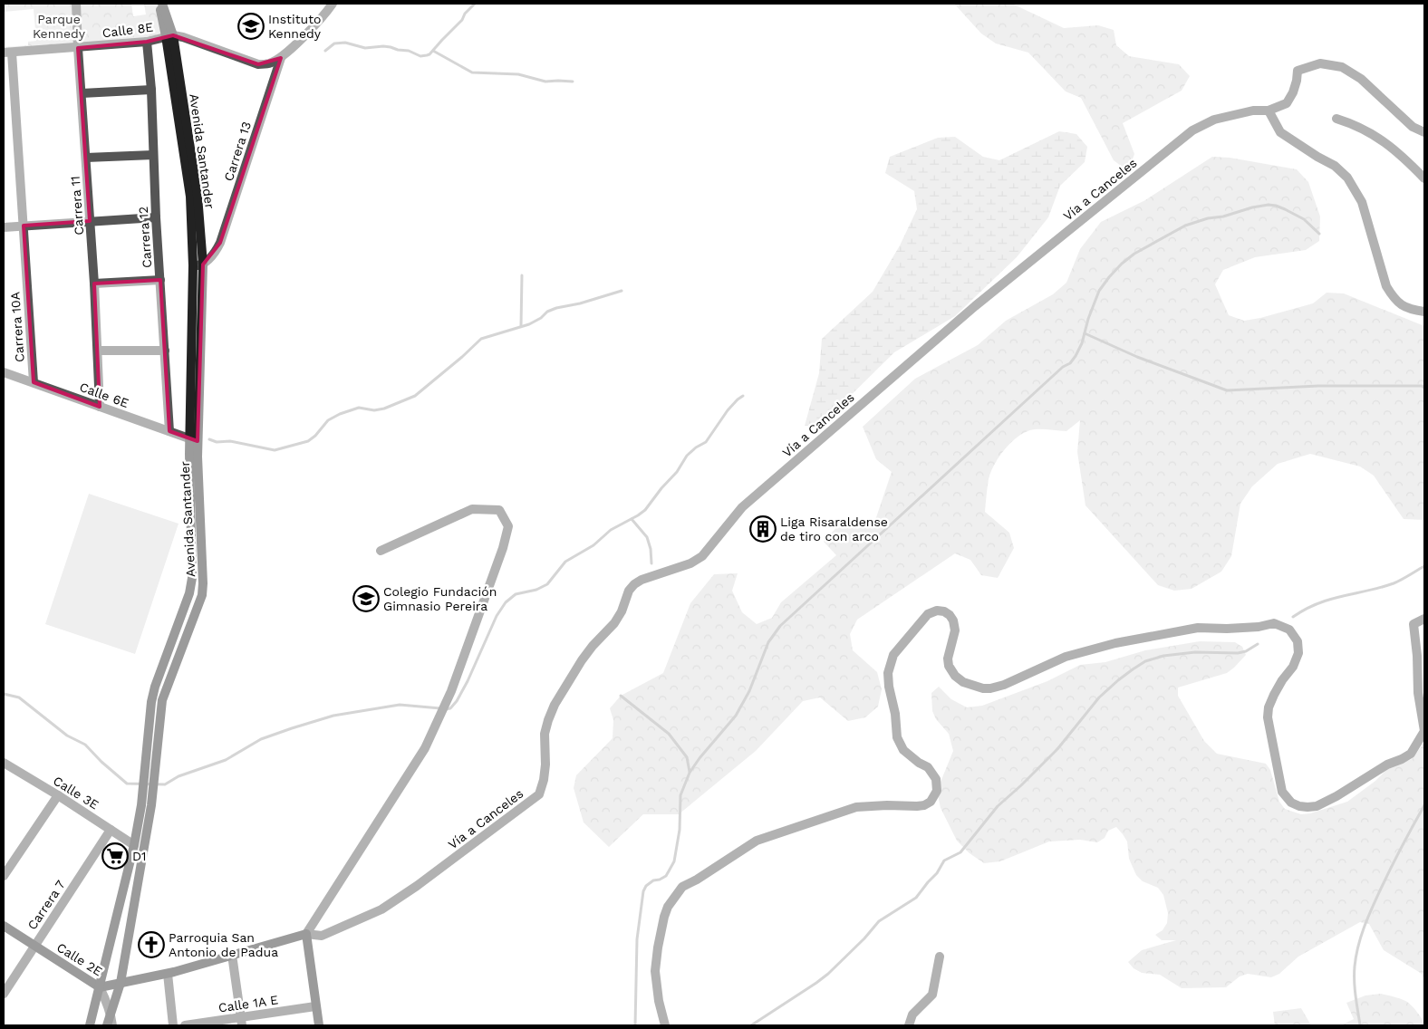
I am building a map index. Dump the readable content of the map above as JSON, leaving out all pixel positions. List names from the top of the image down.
{
  "streets": {
    "street": [
      "Calle 8E",
      "Avenida Santander",
      "Carrera 13",
      "Vía a Canceles",
      "Carrera 11",
      "Carrera 12",
      "Carrera 10A",
      "Calle 6E",
      "Calle 3E",
      "Carrera 7",
      "Calle 2E",
      "Calle 1A E"
    ]
  },
  "crossings": [
    ["Calle 8E", "Avenida Santander"],
    ["Calle 8E", "Carrera 11"],
    ["Calle 8E", "Carrera 12"],
    ["Calle 8E", "Carrera 10A"],
    ["Avenida Santander", "Carrera 13"],
    ["Avenida Santander", "Calle 6E"],
    ["Avenida Santander", "Calle 3E"],
    ["Avenida Santander", "Calle 2E"],
    ["Vía a Canceles", "Calle 2E"],
    ["Carrera 11", "Calle 6E"],
    ["Carrera 12", "Calle 6E"],
    ["Carrera 10A", "Calle 6E"],
    ["Calle 3E", "Carrera 7"],
    ["Carrera 7", "Calle 2E"]
  ],
  "parks": ["Parque Kennedy"],
  "places": {
    "school or university": ["Instituto Kennedy", "Colegio Fundación Gimnasio Pereira"],
    "building": ["Liga Risaraldense de tiro con arco"],
    "supermarket": ["D1"],
    "church": ["Parroquia San Antonio de Padua"]
  }
}
